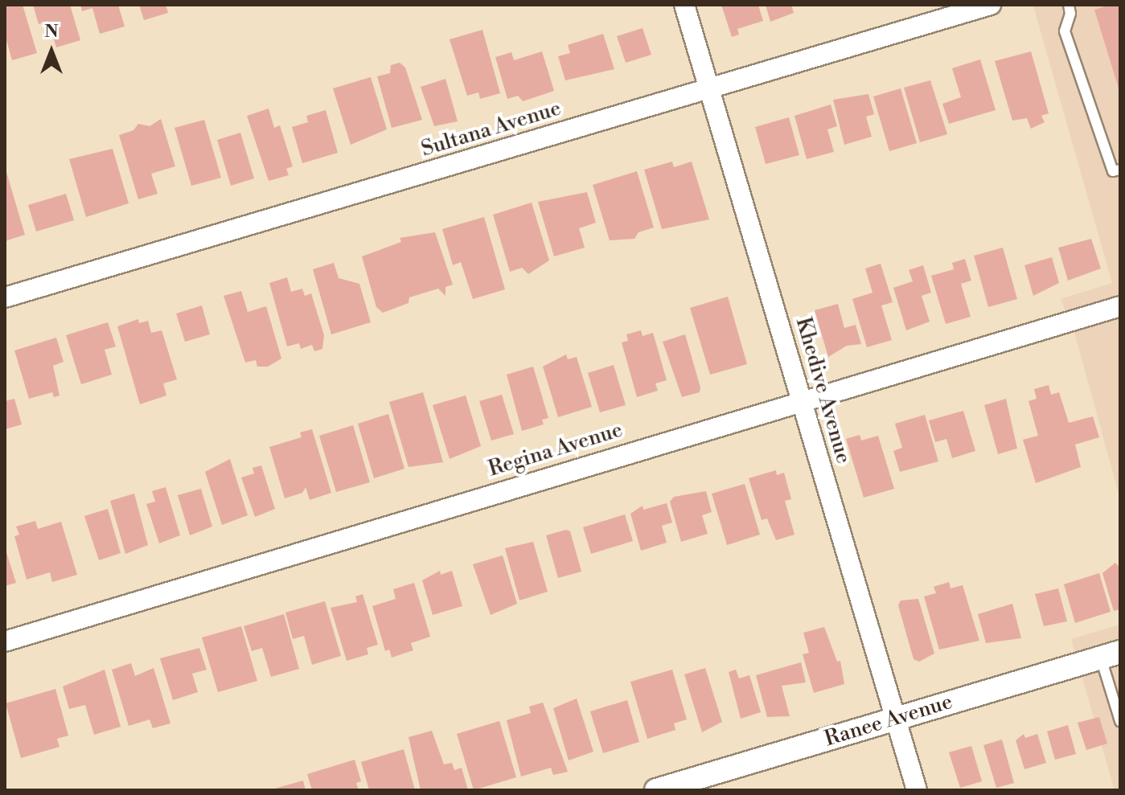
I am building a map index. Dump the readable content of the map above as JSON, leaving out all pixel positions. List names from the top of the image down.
{
  "streets": {
    "street": [
      "Sultana Avenue",
      "Khedive Avenue",
      "Regina Avenue",
      "Ranee Avenue"
    ]
  },
  "crossings": [
    ["Sultana Avenue", "Khedive Avenue"],
    ["Khedive Avenue", "Regina Avenue"],
    ["Khedive Avenue", "Ranee Avenue"]
  ],
  "north": "top"
}
